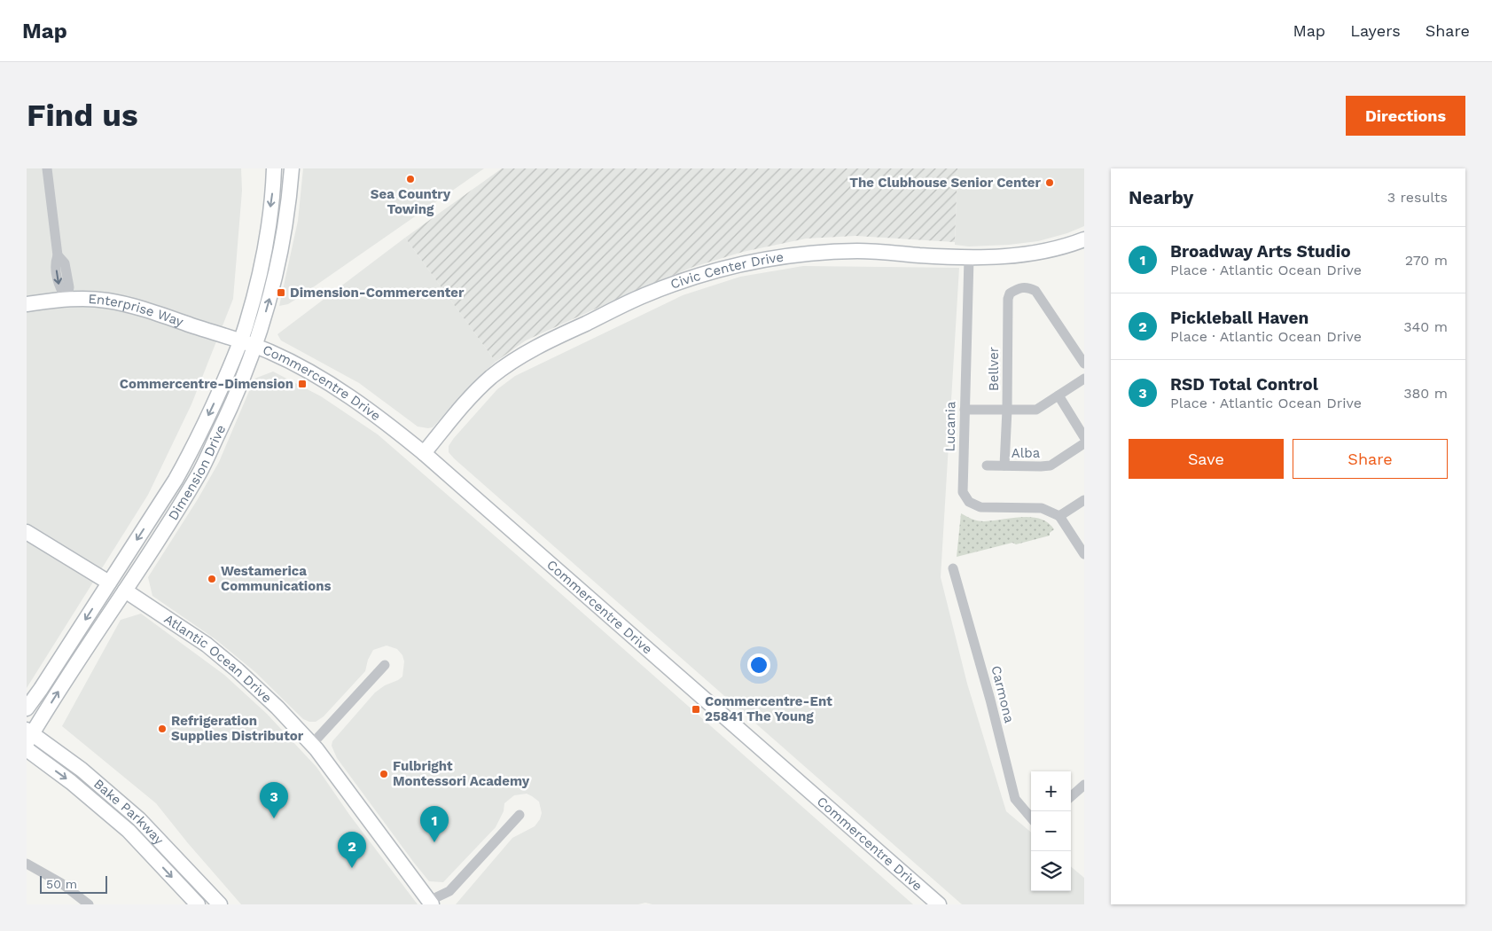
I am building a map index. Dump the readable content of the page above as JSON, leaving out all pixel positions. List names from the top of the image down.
{
  "streets": {
    "street": [
      "Civic Center Drive",
      "Enterprise Way",
      "Bellver",
      "Commercentre Drive",
      "Lucania",
      "Alba",
      "Dimension Drive",
      "Atlantic Ocean Drive",
      "Carmona",
      "Bake Parkway"
    ]
  },
  "crossings": [
    ["Civic Center Drive", "Commercentre Drive"],
    ["Civic Center Drive", "Lucania"],
    ["Enterprise Way", "Commercentre Drive"],
    ["Enterprise Way", "Dimension Drive"],
    ["Bellver", "Alba"],
    ["Commercentre Drive", "Dimension Drive"],
    ["Dimension Drive", "Atlantic Ocean Drive"],
    ["Dimension Drive", "Bake Parkway"]
  ],
  "places": {
    "other": [
      "Sea Country Towing",
      "The Clubhouse Senior Center",
      "Westamerica Communications",
      "Refrigeration Supplies Distributor",
      "Fulbright Montessori Academy"
    ],
    "transit": ["Dimension-Commercenter", "Commercentre-Dimension", "Commercentre-Ent 25841 The Young"]
  },
  "scale_bar": "50 m",
  "page": {
    "header": "Map",
    "nav": ["Map", "Layers", "Share"],
    "buttons": [
      "Directions",
      ["Save", "Share"]
    ],
    "title": "Find us",
    "heading": ["Nearby", "3 results"],
    "list": [
      {
        "mark": "1",
        "name": "Broadway Arts Studio",
        "note": "Place · Atlantic Ocean Drive",
        "value": "270 m"
      },
      {
        "mark": "2",
        "name": "Pickleball Haven",
        "note": "Place · Atlantic Ocean Drive",
        "value": "340 m"
      },
      {
        "mark": "3",
        "name": "RSD Total Control",
        "note": "Place · Atlantic Ocean Drive",
        "value": "380 m"
      }
    ],
    "map_buttons": ["+", "−"],
    "pins": ["3", "1", "2"],
    "scale": "50 m"
  }
}
